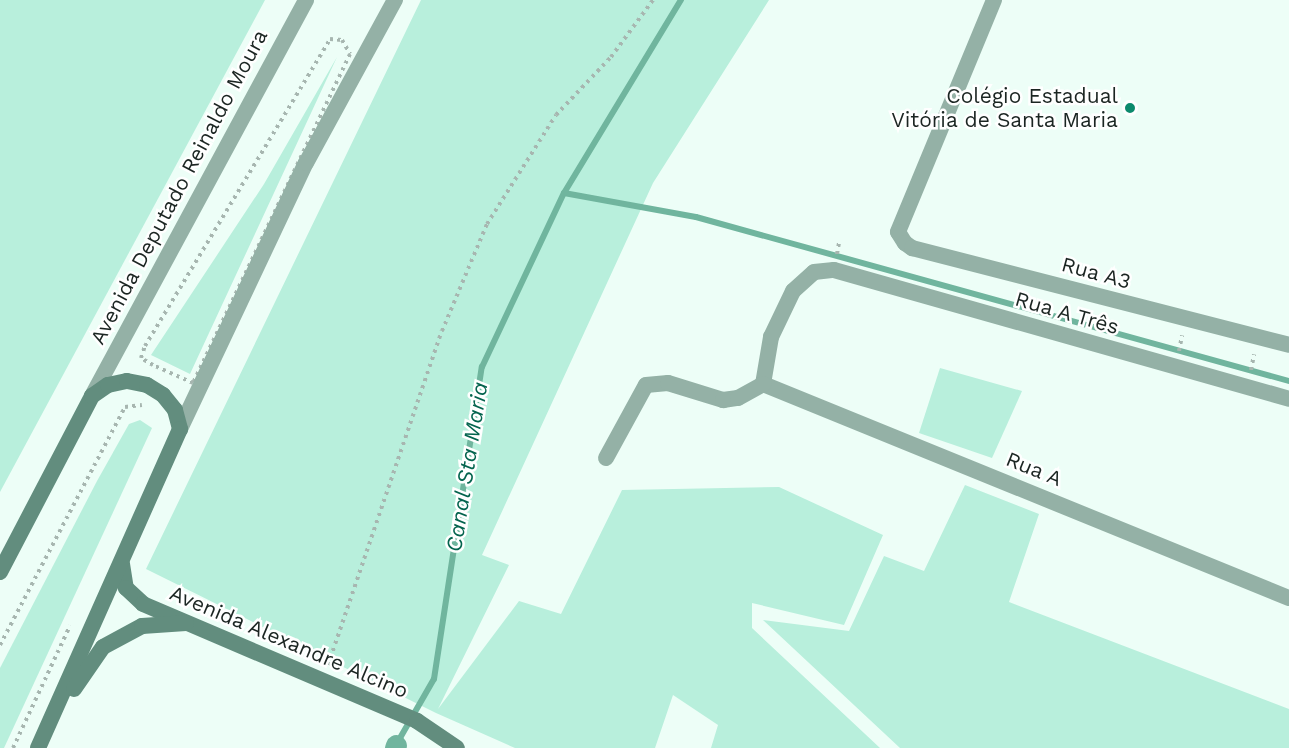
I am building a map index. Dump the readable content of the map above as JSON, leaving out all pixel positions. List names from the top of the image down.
{
  "streets": {
    "main road": ["Avenida Alexandre Alcino"],
    "street": [
      "Avenida Deputado Reinaldo Moura",
      "Rua A3",
      "Rua A Três",
      "Rua A"
    ]
  },
  "crossings": [
    ["Rua A Três", "Rua A"]
  ],
  "water": ["Canal Sta Maria"],
  "places": ["Colégio Estadual Vitória de Santa Maria"]
}
